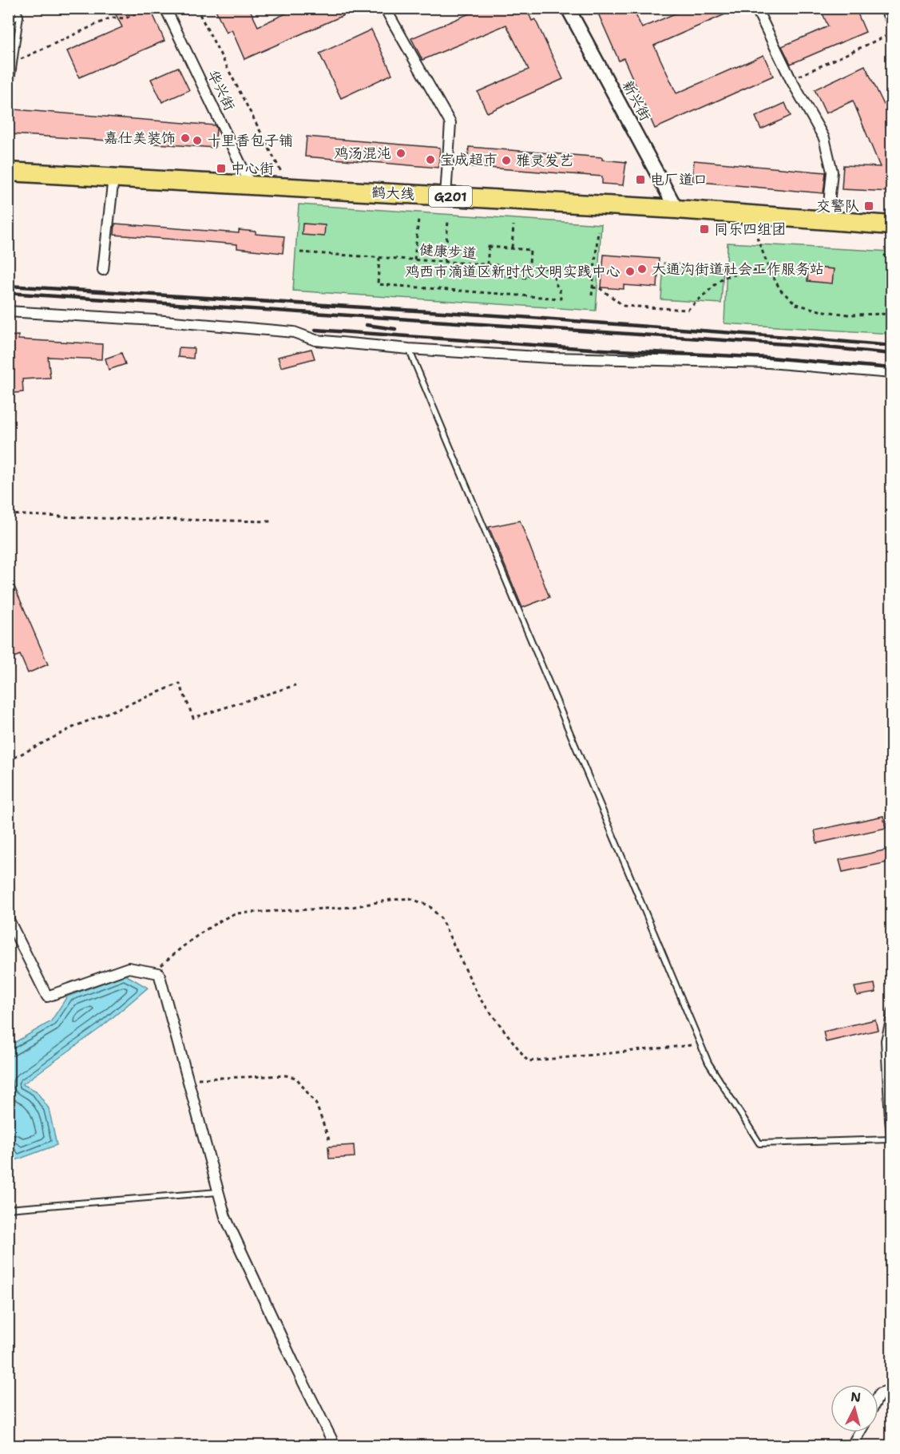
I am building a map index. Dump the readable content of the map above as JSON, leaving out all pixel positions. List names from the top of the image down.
{
  "streets": {
    "highway": ["鹤大线", "G201"],
    "street": ["华兴街", "新兴街"],
    "path": ["健康步道"]
  },
  "crossings": [
    ["华兴街", "鹤大线"],
    ["新兴街", "鹤大线"]
  ],
  "places": {
    "other": [
      "嘉仕美装饰",
      "十里香包子铺",
      "鸡汤混沌",
      "宝成超市",
      "雅灵发艺",
      "大通沟街道社会工作服务站",
      "鸡西市滴道区新时代文明实践中心"
    ],
    "transit": [
      "中心街",
      "电厂道口",
      "交警队",
      "同乐四组团"
    ]
  },
  "north": "top"
}
